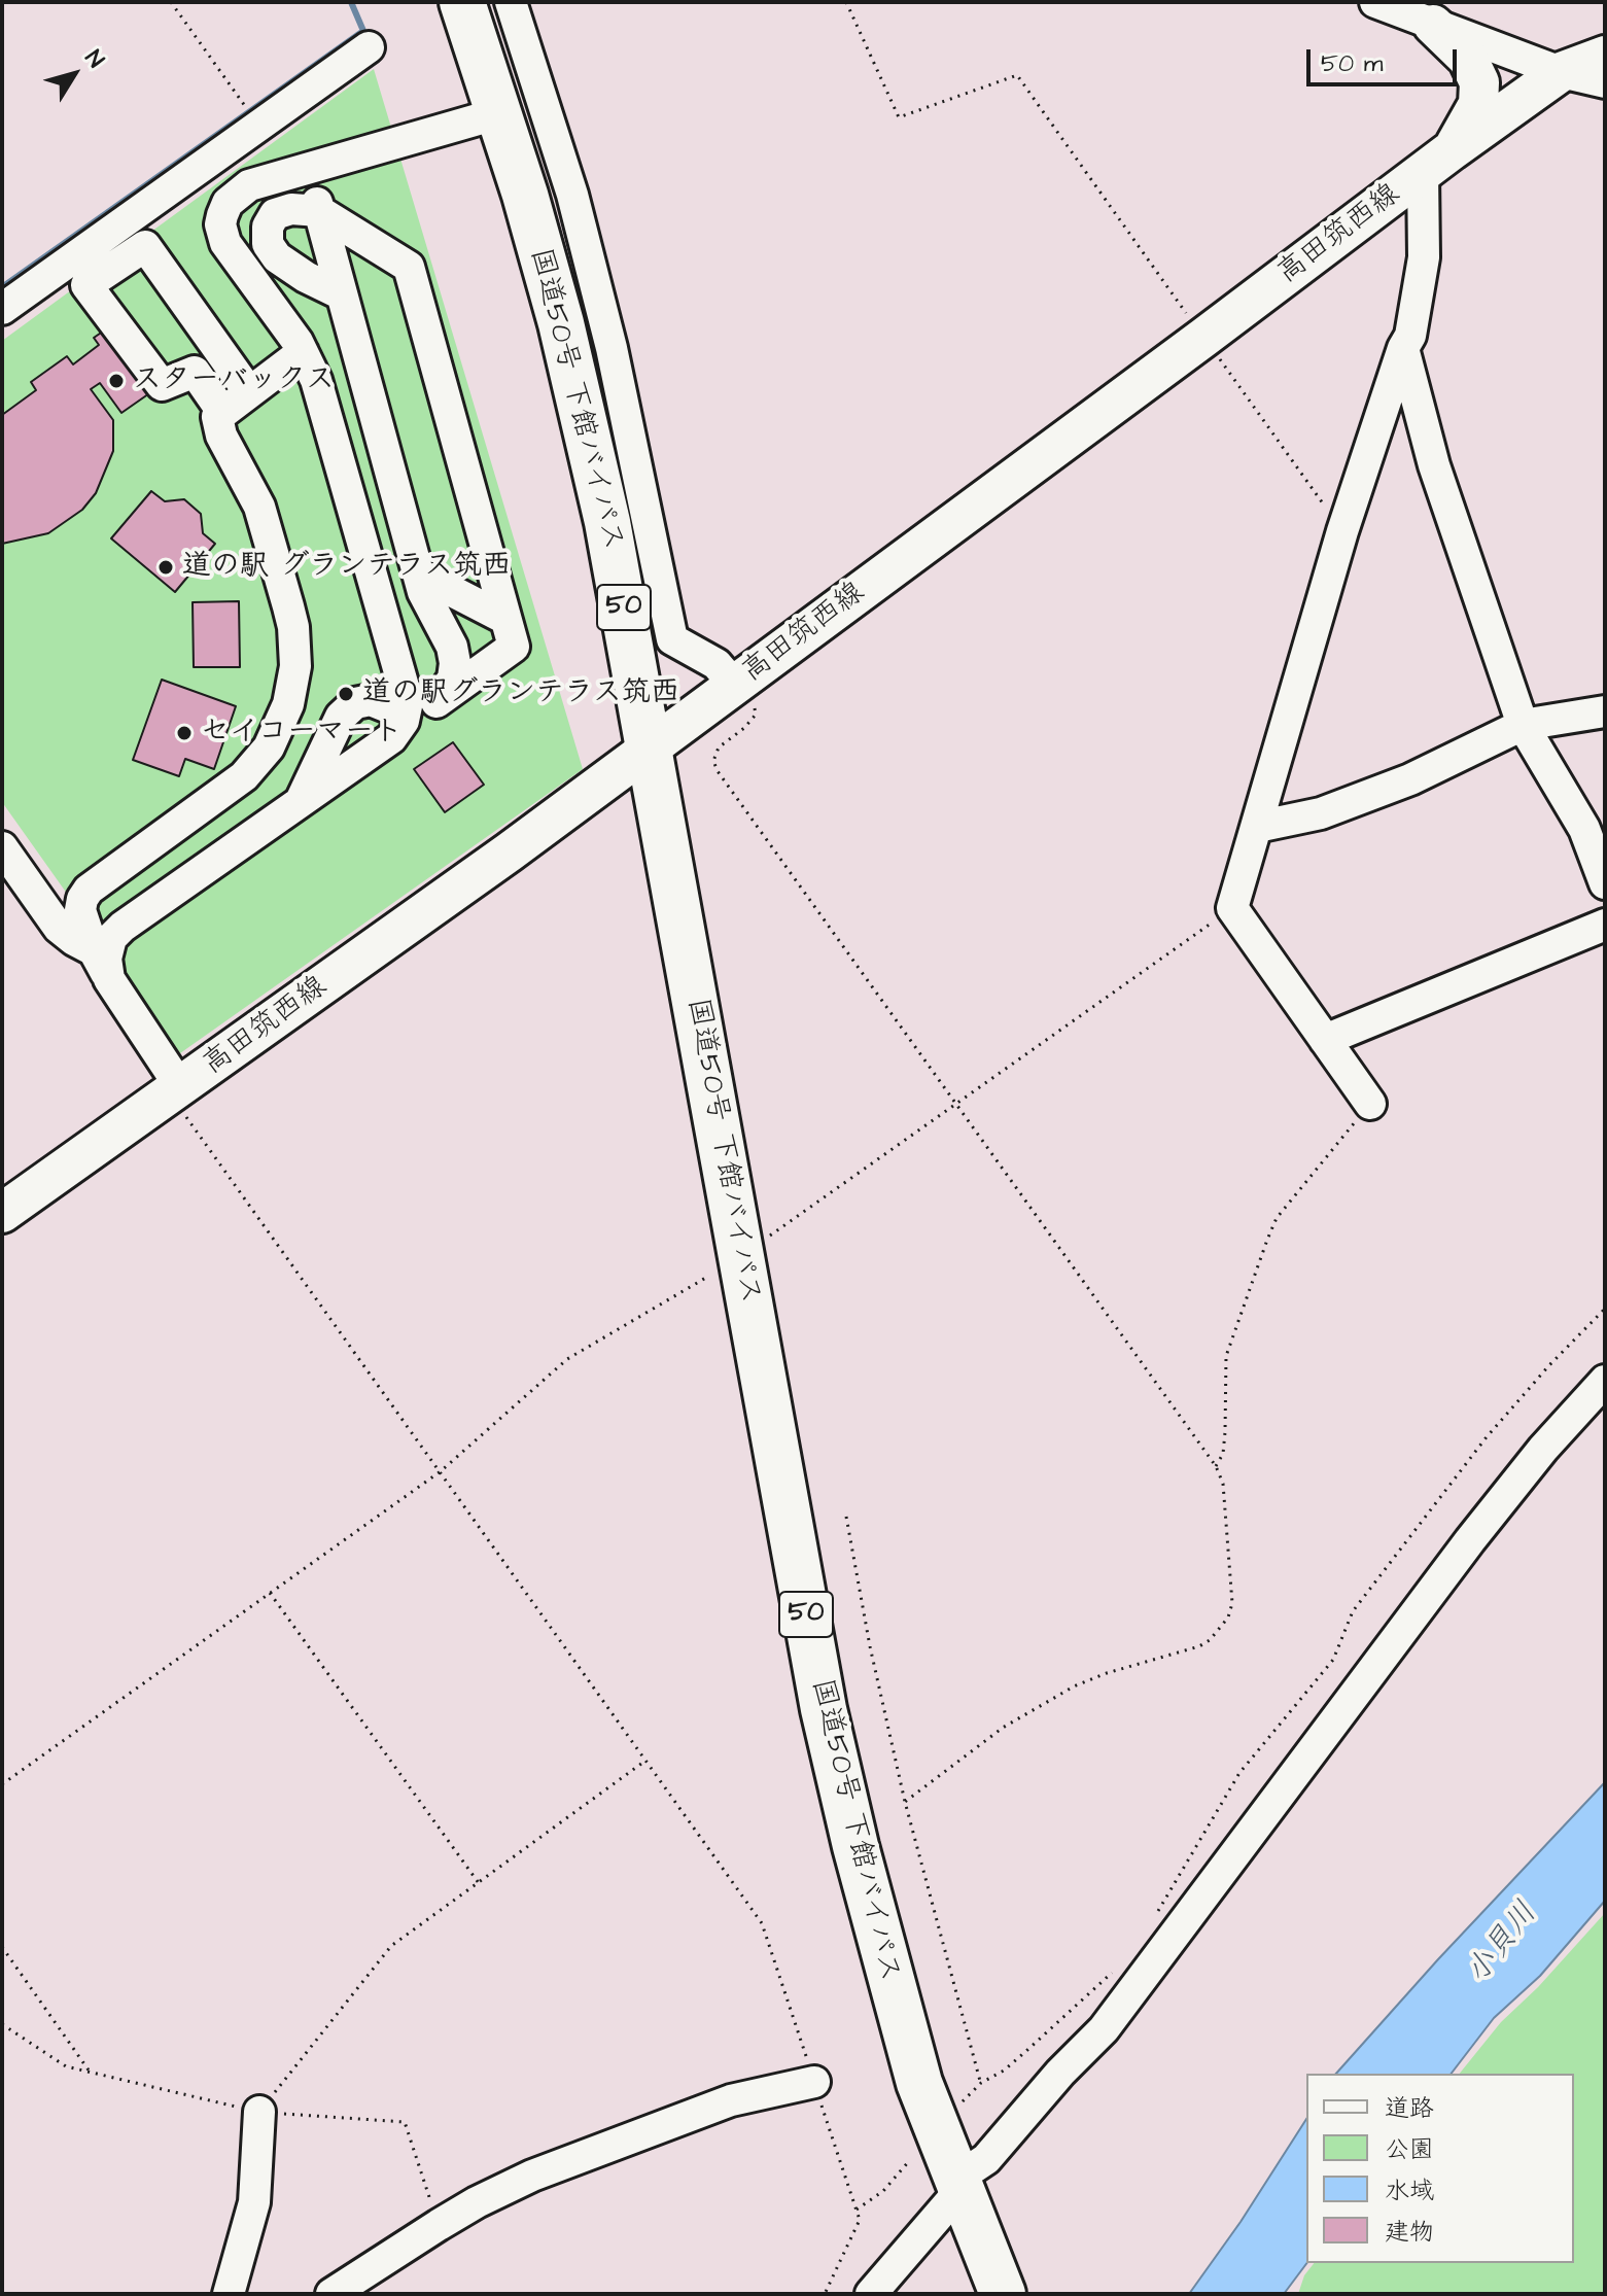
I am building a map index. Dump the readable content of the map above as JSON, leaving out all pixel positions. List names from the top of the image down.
{
  "streets": {
    "highway": ["国道50号 下館バイパス", "50"],
    "main road": ["高田筑西線"]
  },
  "crossings": [
    ["高田筑西線", "国道50号 下館バイパス"]
  ],
  "water": ["小貝川"],
  "places": [
    "スターバックス",
    "道の駅 グランテラス筑西",
    "道の駅グランテラス筑西",
    "セイコーマート"
  ],
  "legend": [
    "道路",
    "公園",
    "水域",
    "建物"
  ],
  "scale_bar": "50 m",
  "north": "top right"
}
